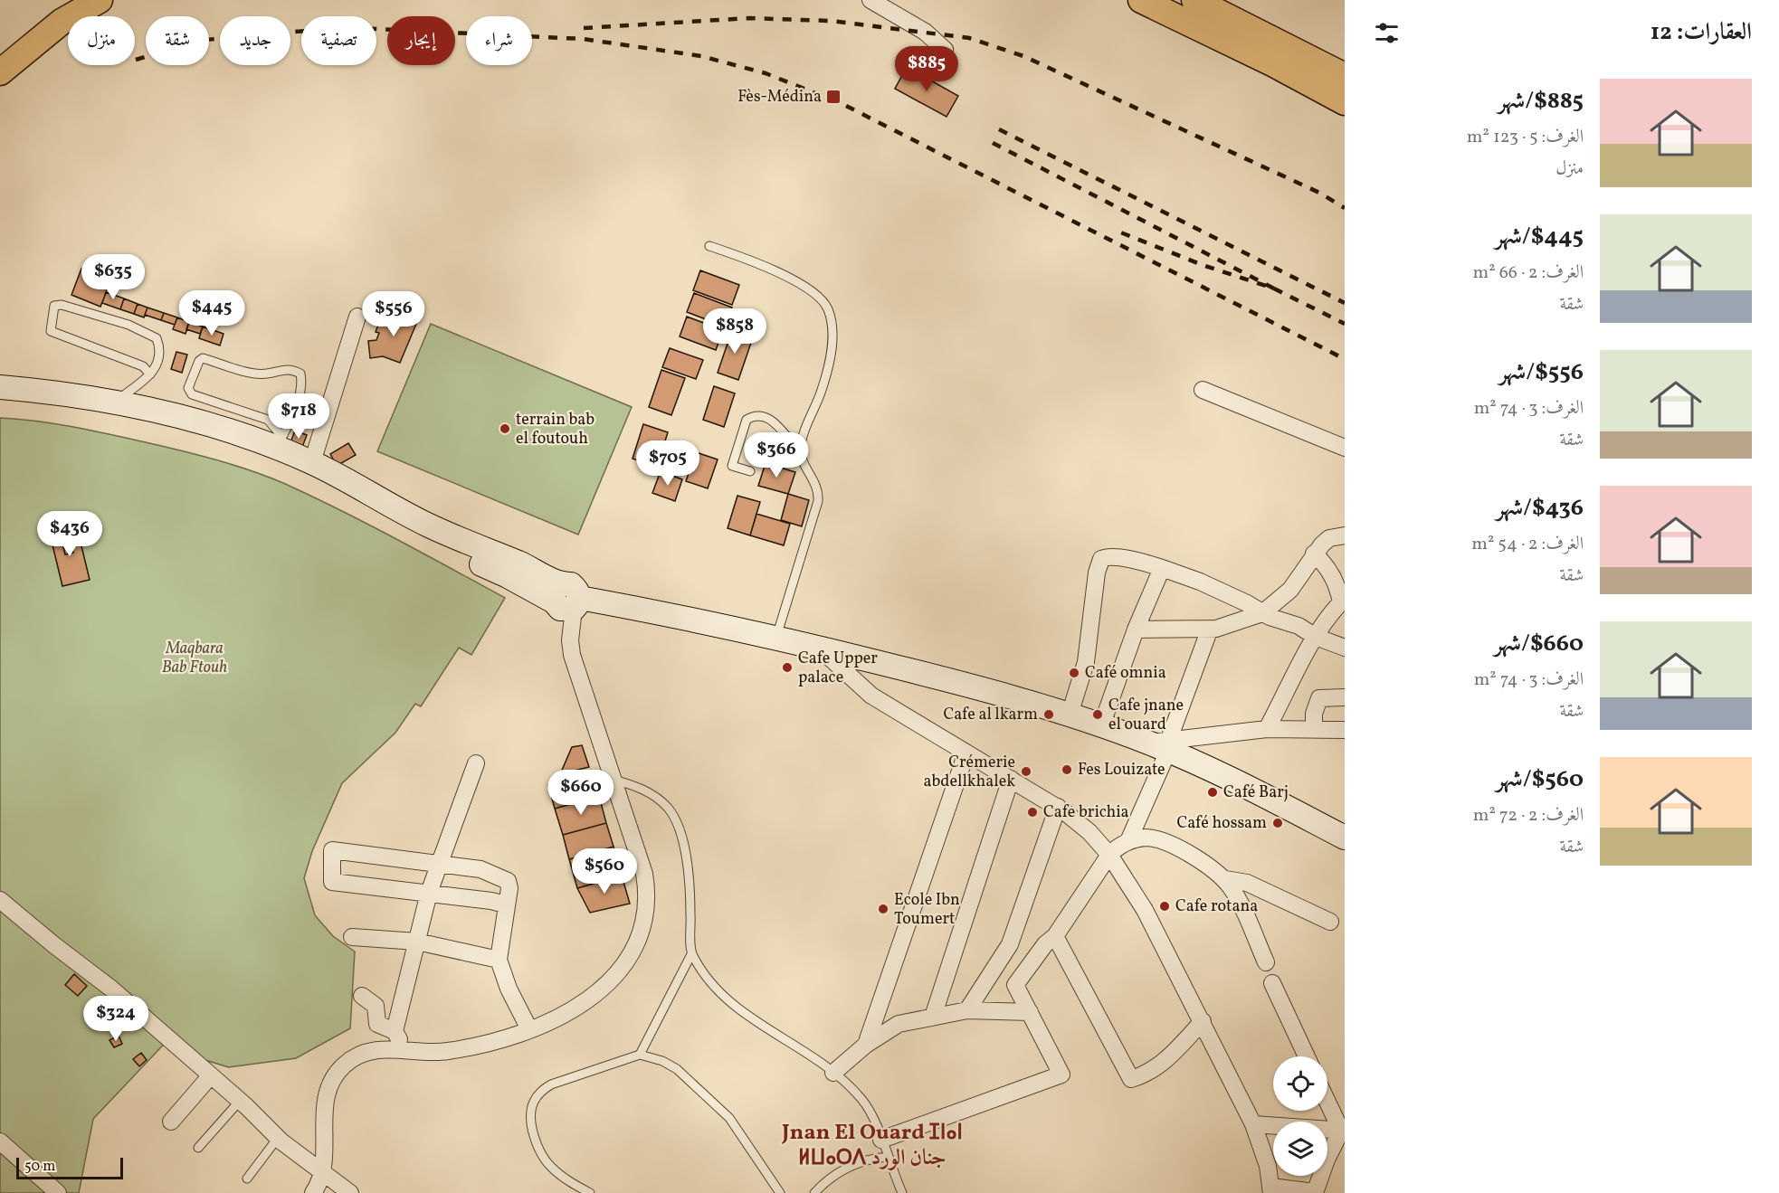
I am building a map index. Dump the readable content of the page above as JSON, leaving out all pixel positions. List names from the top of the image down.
{
  "districts": ["Jnan El Ouard ⵊⵏⴰⵏ ⵍⵡⴰⵔⴷ جنان الورد"],
  "parks": ["Maqbara Bab Ftouh"],
  "places": {
    "transit": ["Fès-Médina"],
    "other": [
      "terrain bab el foutouh",
      "Cafe Upper palace",
      "Café omnia",
      "Cafe al lkarm",
      "Cafe jnane el ouard",
      "Fes Louizate",
      "Crémerie abdellkhalek",
      "Café Barj",
      "Cafe brichia",
      "Café hossam",
      "Cafe rotana",
      "Ecole Ibn Toumert"
    ]
  },
  "scale_bar": "50 m",
  "page": {
    "heading": "العقارات: 12",
    "chip": [
      "شراء",
      "إيجار",
      "تصفية",
      "جديد",
      "شقة",
      "منزل"
    ],
    "price": [
      "$885",
      "$635",
      "$445",
      "$556",
      "$858",
      "$718",
      "$366",
      "$705",
      "$436",
      "$660",
      "$560",
      "$324"
    ],
    "list": [
      {
        "name": "$885/شهر",
        "note": "الغرف: 5 · 123 m² · منزل"
      },
      {
        "name": "$445/شهر",
        "note": "الغرف: 2 · 66 m² · شقة"
      },
      {
        "name": "$556/شهر",
        "note": "الغرف: 3 · 74 m² · شقة"
      },
      {
        "name": "$436/شهر",
        "note": "الغرف: 2 · 54 m² · شقة"
      },
      {
        "name": "$660/شهر",
        "note": "الغرف: 3 · 74 m² · شقة"
      },
      {
        "name": "$560/شهر",
        "note": "الغرف: 2 · 72 m² · شقة"
      }
    ],
    "scale": "50 m"
  }
}
